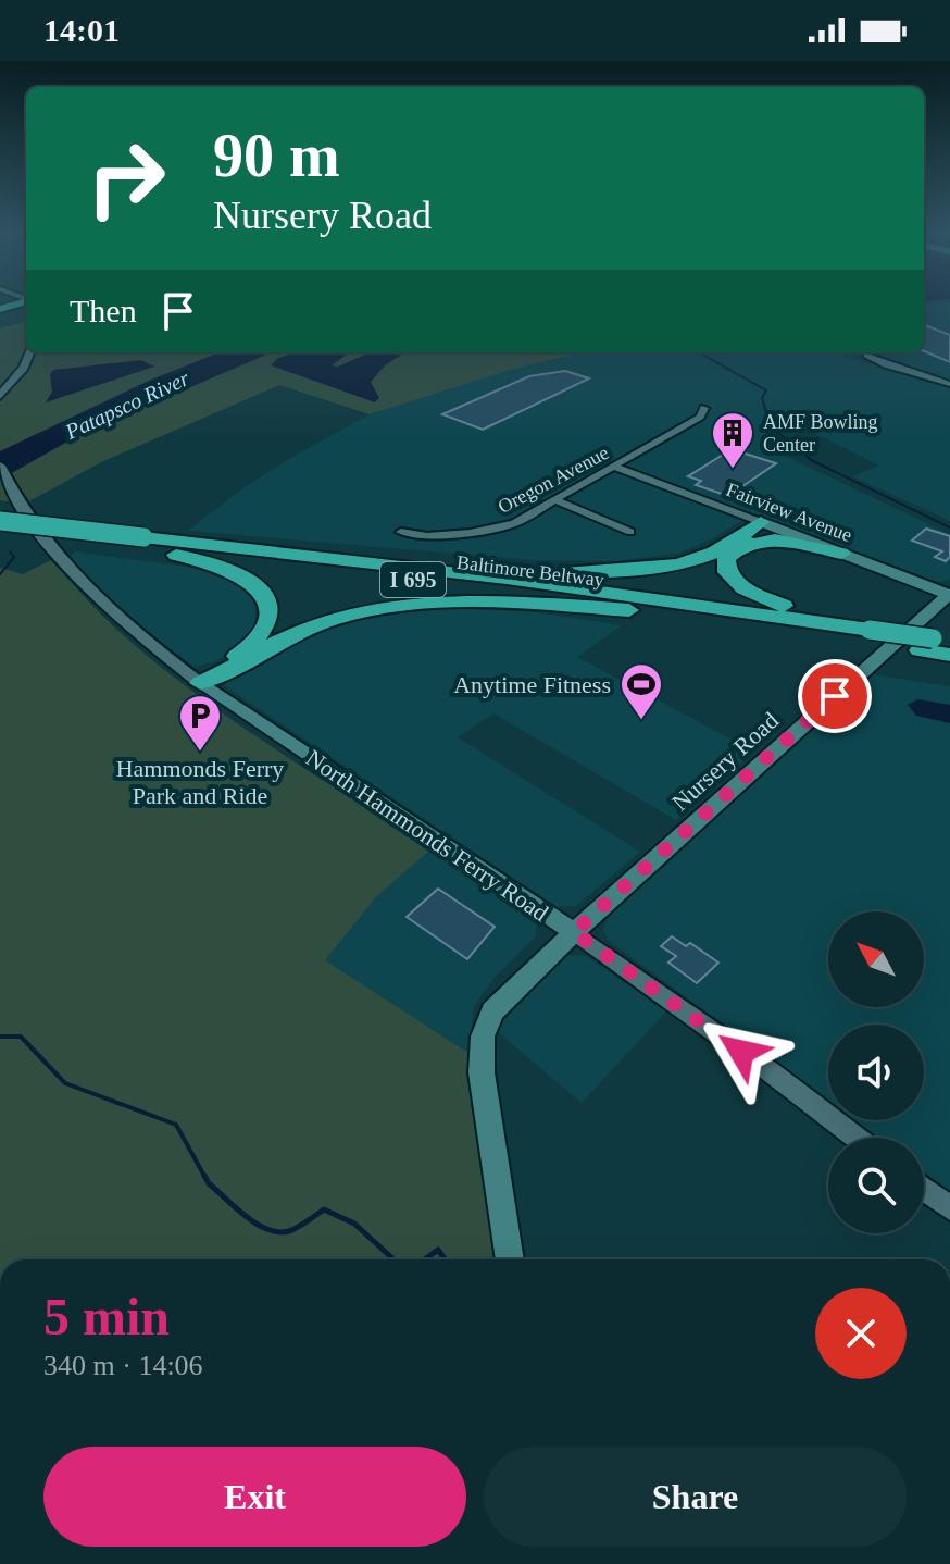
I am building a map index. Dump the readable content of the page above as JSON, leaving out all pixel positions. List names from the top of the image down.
{
  "streets": {
    "highway": ["Baltimore Beltway", "I 695"],
    "main road": ["Fairview Avenue", "Nursery Road", "North Hammonds Ferry Road"],
    "street": ["Oregon Avenue"]
  },
  "crossings": [
    ["Oregon Avenue", "Fairview Avenue"],
    ["Fairview Avenue", "Nursery Road"],
    ["Nursery Road", "North Hammonds Ferry Road"]
  ],
  "water": ["Patapsco River"],
  "places": {
    "building": ["AMF Bowling Center"],
    "sports": ["Anytime Fitness"],
    "parking": ["Hammonds Ferry Park and Ride"]
  },
  "north": "top left",
  "page": {
    "status": "14:01",
    "turn": ["90 m", "Nursery Road"],
    "then": "Then",
    "heading": ["5 min", "340 m · 14:06"],
    "buttons": ["Exit", "Share"]
  }
}
